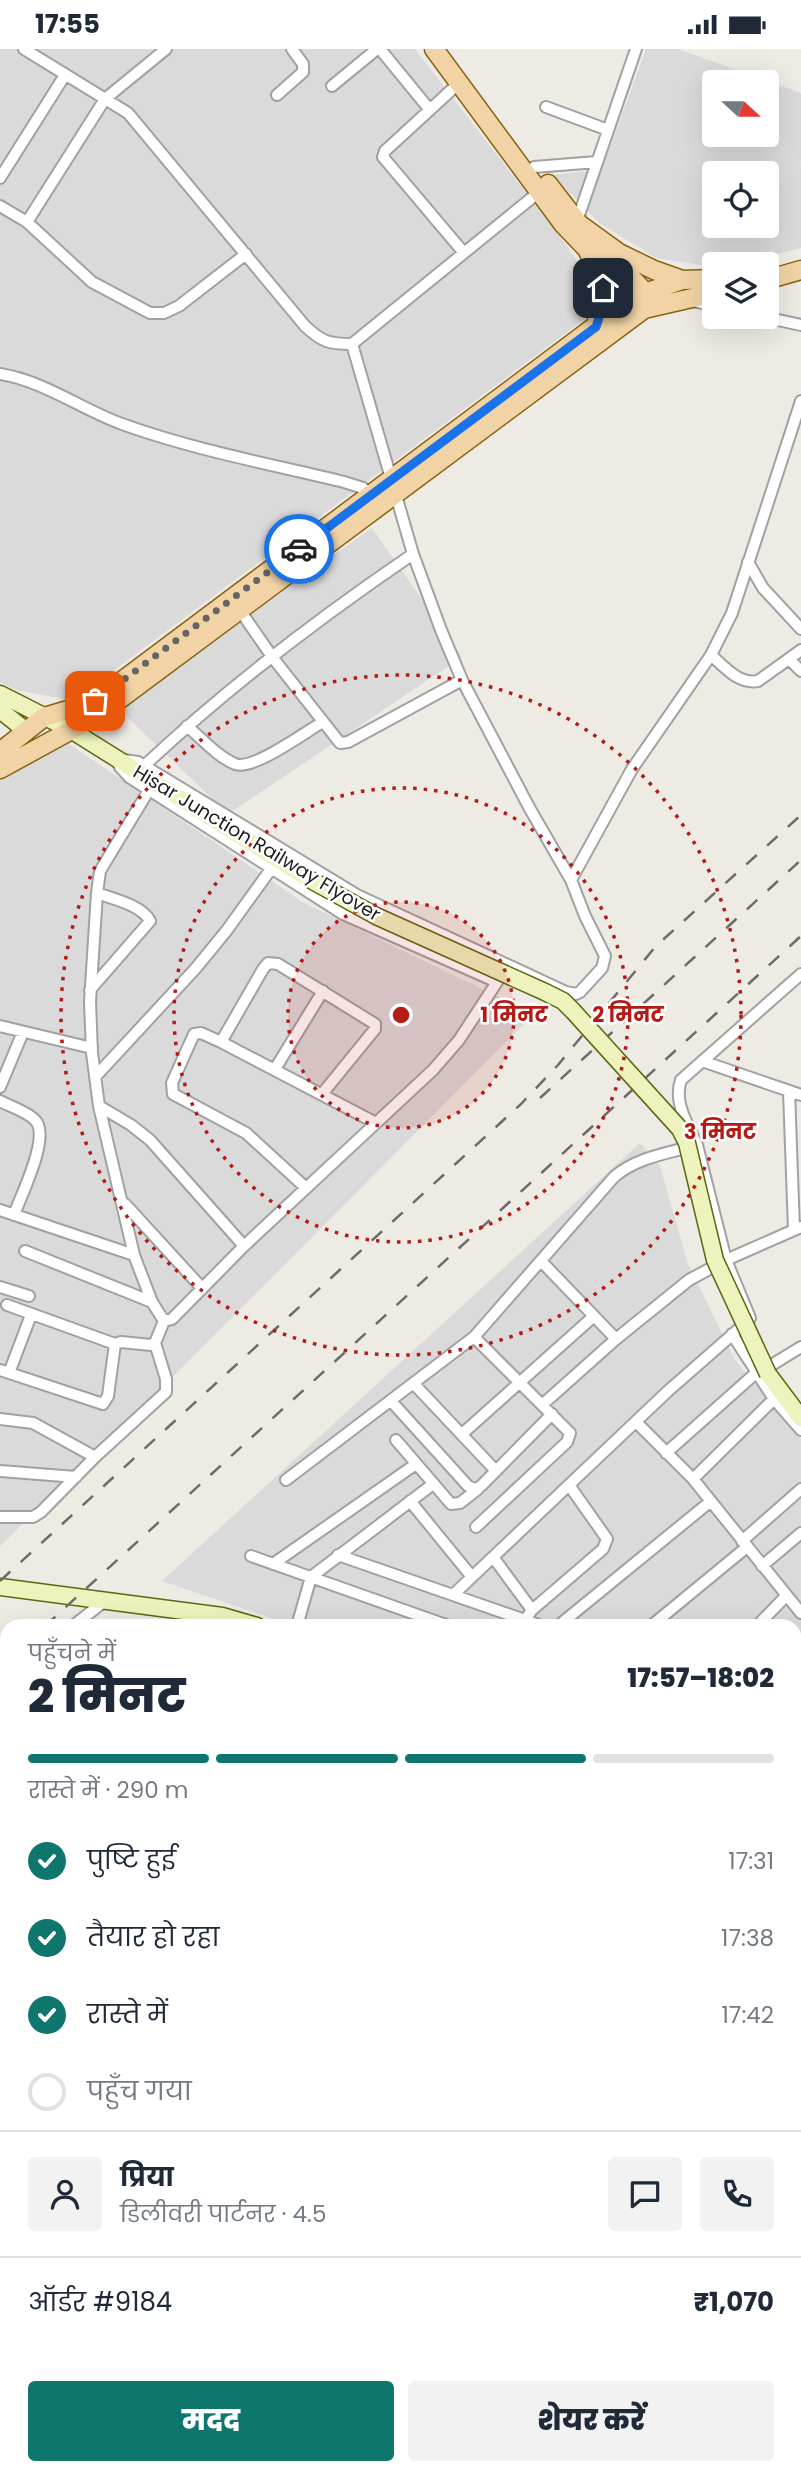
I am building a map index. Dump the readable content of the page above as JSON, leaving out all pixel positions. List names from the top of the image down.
{
  "streets": {
    "main road": ["Hisar Junction Railway Flyover"]
  },
  "north": "right",
  "page": {
    "status": "17:55",
    "heading": ["2 मिनट", "पहुँचने में", "17:57–18:02"],
    "panel": [
      "प्रिया",
      "डिलीवरी पार्टनर · 4.5",
      "ऑर्डर #9184",
      "₹1,070"
    ],
    "bar": "रास्ते में · 290 m",
    "list": [
      ["पुष्टि हुई", "17:31"],
      ["तैयार हो रहा", "17:38"],
      ["रास्ते में", "17:42"],
      "पहुँच गया"
    ],
    "buttons": ["मदद", "शेयर करें"]
  },
  "rings": ["1 मिनट", "2 मिनट", "3 मिनट"]
}
